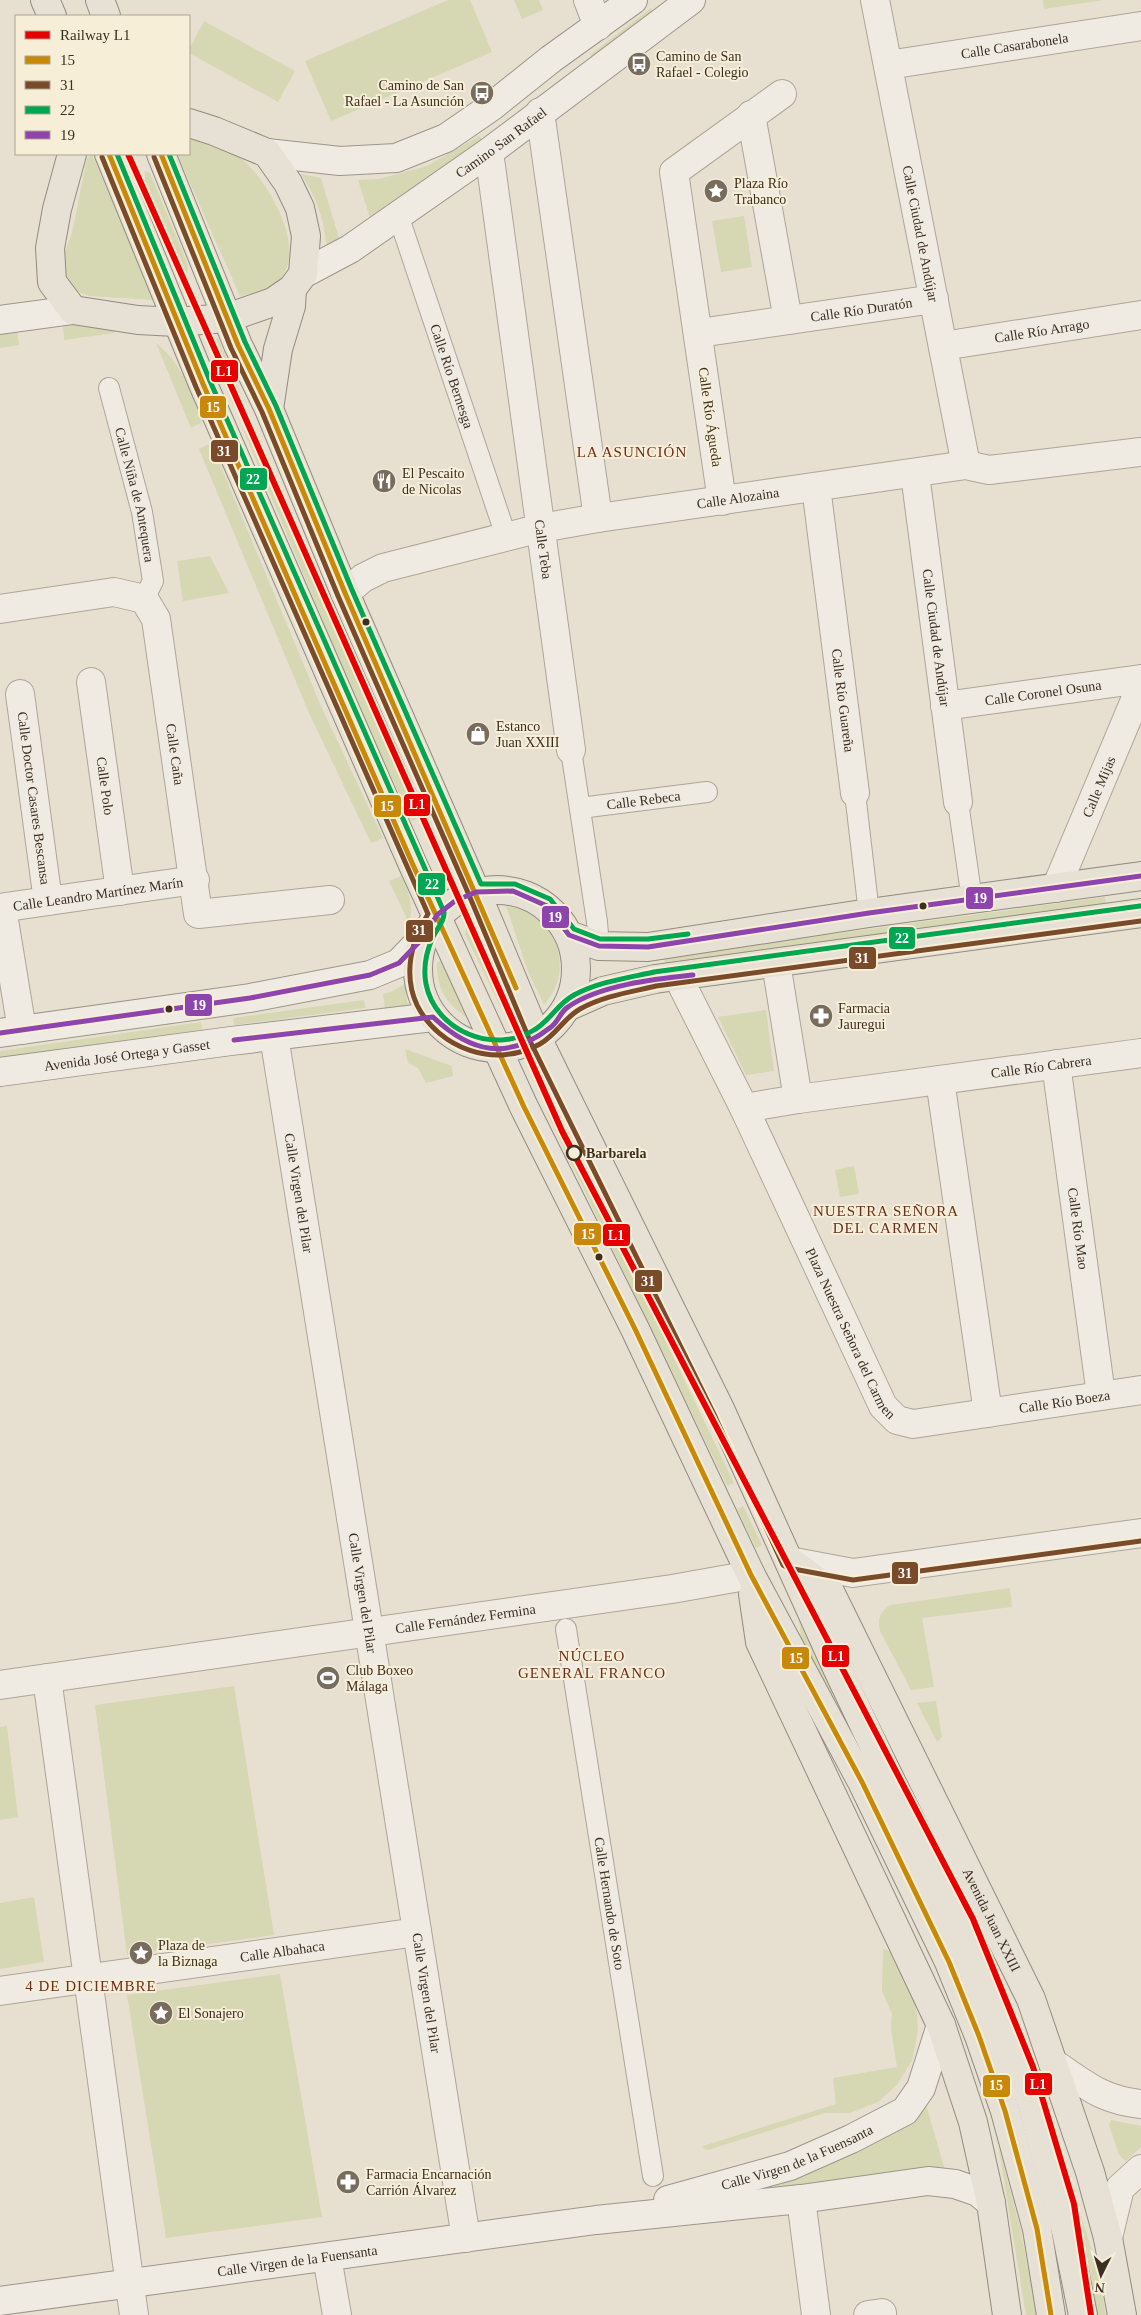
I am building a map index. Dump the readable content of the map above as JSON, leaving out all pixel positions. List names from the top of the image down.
{
  "streets": {
    "main road": ["Avenida Juan XXIII"],
    "street": [
      "Calle Casarabonela",
      "Camino San Rafael",
      "Calle Ciudad de Andújar",
      "Calle Río Duratón",
      "Calle Río Arrago",
      "Calle Río Bernesga",
      "Calle Río Águeda",
      "Calle Niña de Antequera",
      "Calle Alozaina",
      "Calle Teba",
      "Calle Coronel Osuna",
      "Calle Río Guareña",
      "Calle Caña",
      "Calle Polo",
      "Calle Mijas",
      "Calle Doctor Casares Bescansa",
      "Calle Rebeca",
      "Calle Leandro Martínez Marín",
      "Avenida José Ortega y Gasset",
      "Calle Río Cabrera",
      "Calle Virgen del Pilar",
      "Calle Río Mao",
      "Plaza Nuestra Señora del Carmen",
      "Calle Río Boeza",
      "Calle Fernández Fermina",
      "Calle Hernando de Soto",
      "Calle Albahaca",
      "Calle Virgen de la Fuensanta"
    ]
  },
  "crossings": [
    ["Calle Casarabonela", "Calle Ciudad de Andújar"],
    ["Camino San Rafael", "Calle Río Bernesga"],
    ["Camino San Rafael", "Calle Teba"],
    ["Calle Ciudad de Andújar", "Calle Río Duratón"],
    ["Calle Ciudad de Andújar", "Calle Río Arrago"],
    ["Calle Ciudad de Andújar", "Calle Alozaina"],
    ["Calle Ciudad de Andújar", "Calle Coronel Osuna"],
    ["Calle Río Bernesga", "Calle Alozaina"],
    ["Calle Río Águeda", "Calle Alozaina"],
    ["Calle Niña de Antequera", "Calle Caña"],
    ["Calle Alozaina", "Calle Teba"],
    ["Calle Alozaina", "Calle Río Guareña"],
    ["Calle Alozaina", "Avenida Juan XXIII"],
    ["Calle Teba", "Calle Rebeca"],
    ["Calle Caña", "Calle Leandro Martínez Marín"],
    ["Calle Polo", "Calle Leandro Martínez Marín"],
    ["Calle Doctor Casares Bescansa", "Calle Leandro Martínez Marín"],
    ["Avenida José Ortega y Gasset", "Calle Virgen del Pilar"],
    ["Calle Río Cabrera", "Calle Río Mao"],
    ["Calle Virgen del Pilar", "Calle Fernández Fermina"],
    ["Calle Virgen del Pilar", "Calle Albahaca"],
    ["Calle Virgen del Pilar", "Calle Virgen de la Fuensanta"],
    ["Calle Río Mao", "Calle Río Boeza"],
    ["Plaza Nuestra Señora del Carmen", "Calle Río Boeza"]
  ],
  "districts": [
    "LA ASUNCIÓN",
    "NUESTRA SEÑORA DEL CARMEN",
    "NÚCLEO GENERAL FRANCO",
    "4 DE DICIEMBRE"
  ],
  "places": {
    "bus stop": ["Camino de San Rafael - Colegio", "Camino de San Rafael - La Asunción"],
    "place": ["Plaza Río Trabanco", "Plaza de la Biznaga", "El Sonajero"],
    "restaurant": ["El Pescaito de Nicolas"],
    "shop": ["Estanco Juan XXIII"],
    "pharmacy": ["Farmacia Jauregui", "Farmacia Encarnación Carrión Álvarez"],
    "other": ["Barbarela"],
    "sports": ["Club Boxeo Málaga"]
  },
  "lines": [
    "rail line L1",
    "transit line 15",
    "transit line 22",
    "transit line 31",
    "transit line 19"
  ],
  "legend": [
    "Railway L1",
    "15",
    "31",
    "22",
    "19"
  ],
  "north": "bottom"
}
